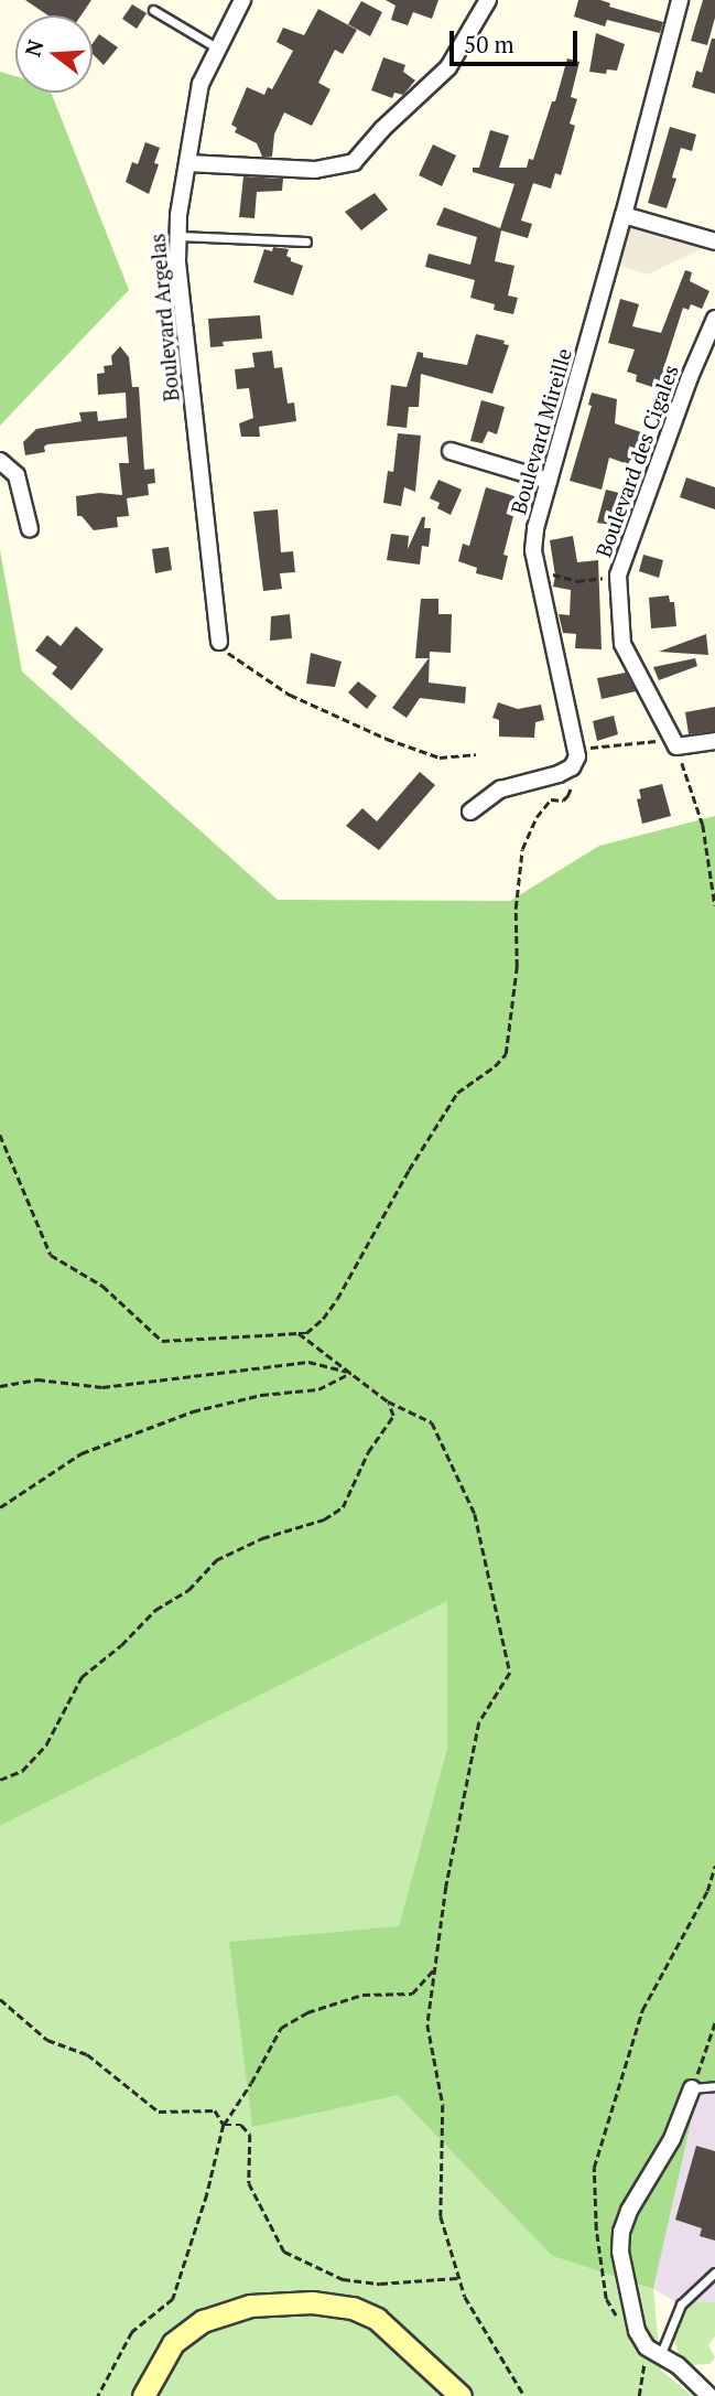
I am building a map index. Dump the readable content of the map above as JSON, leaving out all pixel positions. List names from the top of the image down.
{
  "streets": {
    "street": ["Boulevard Argelas", "Boulevard Mireille", "Boulevard des Cigales"]
  },
  "scale_bar": "50 m",
  "north": "left"
}
